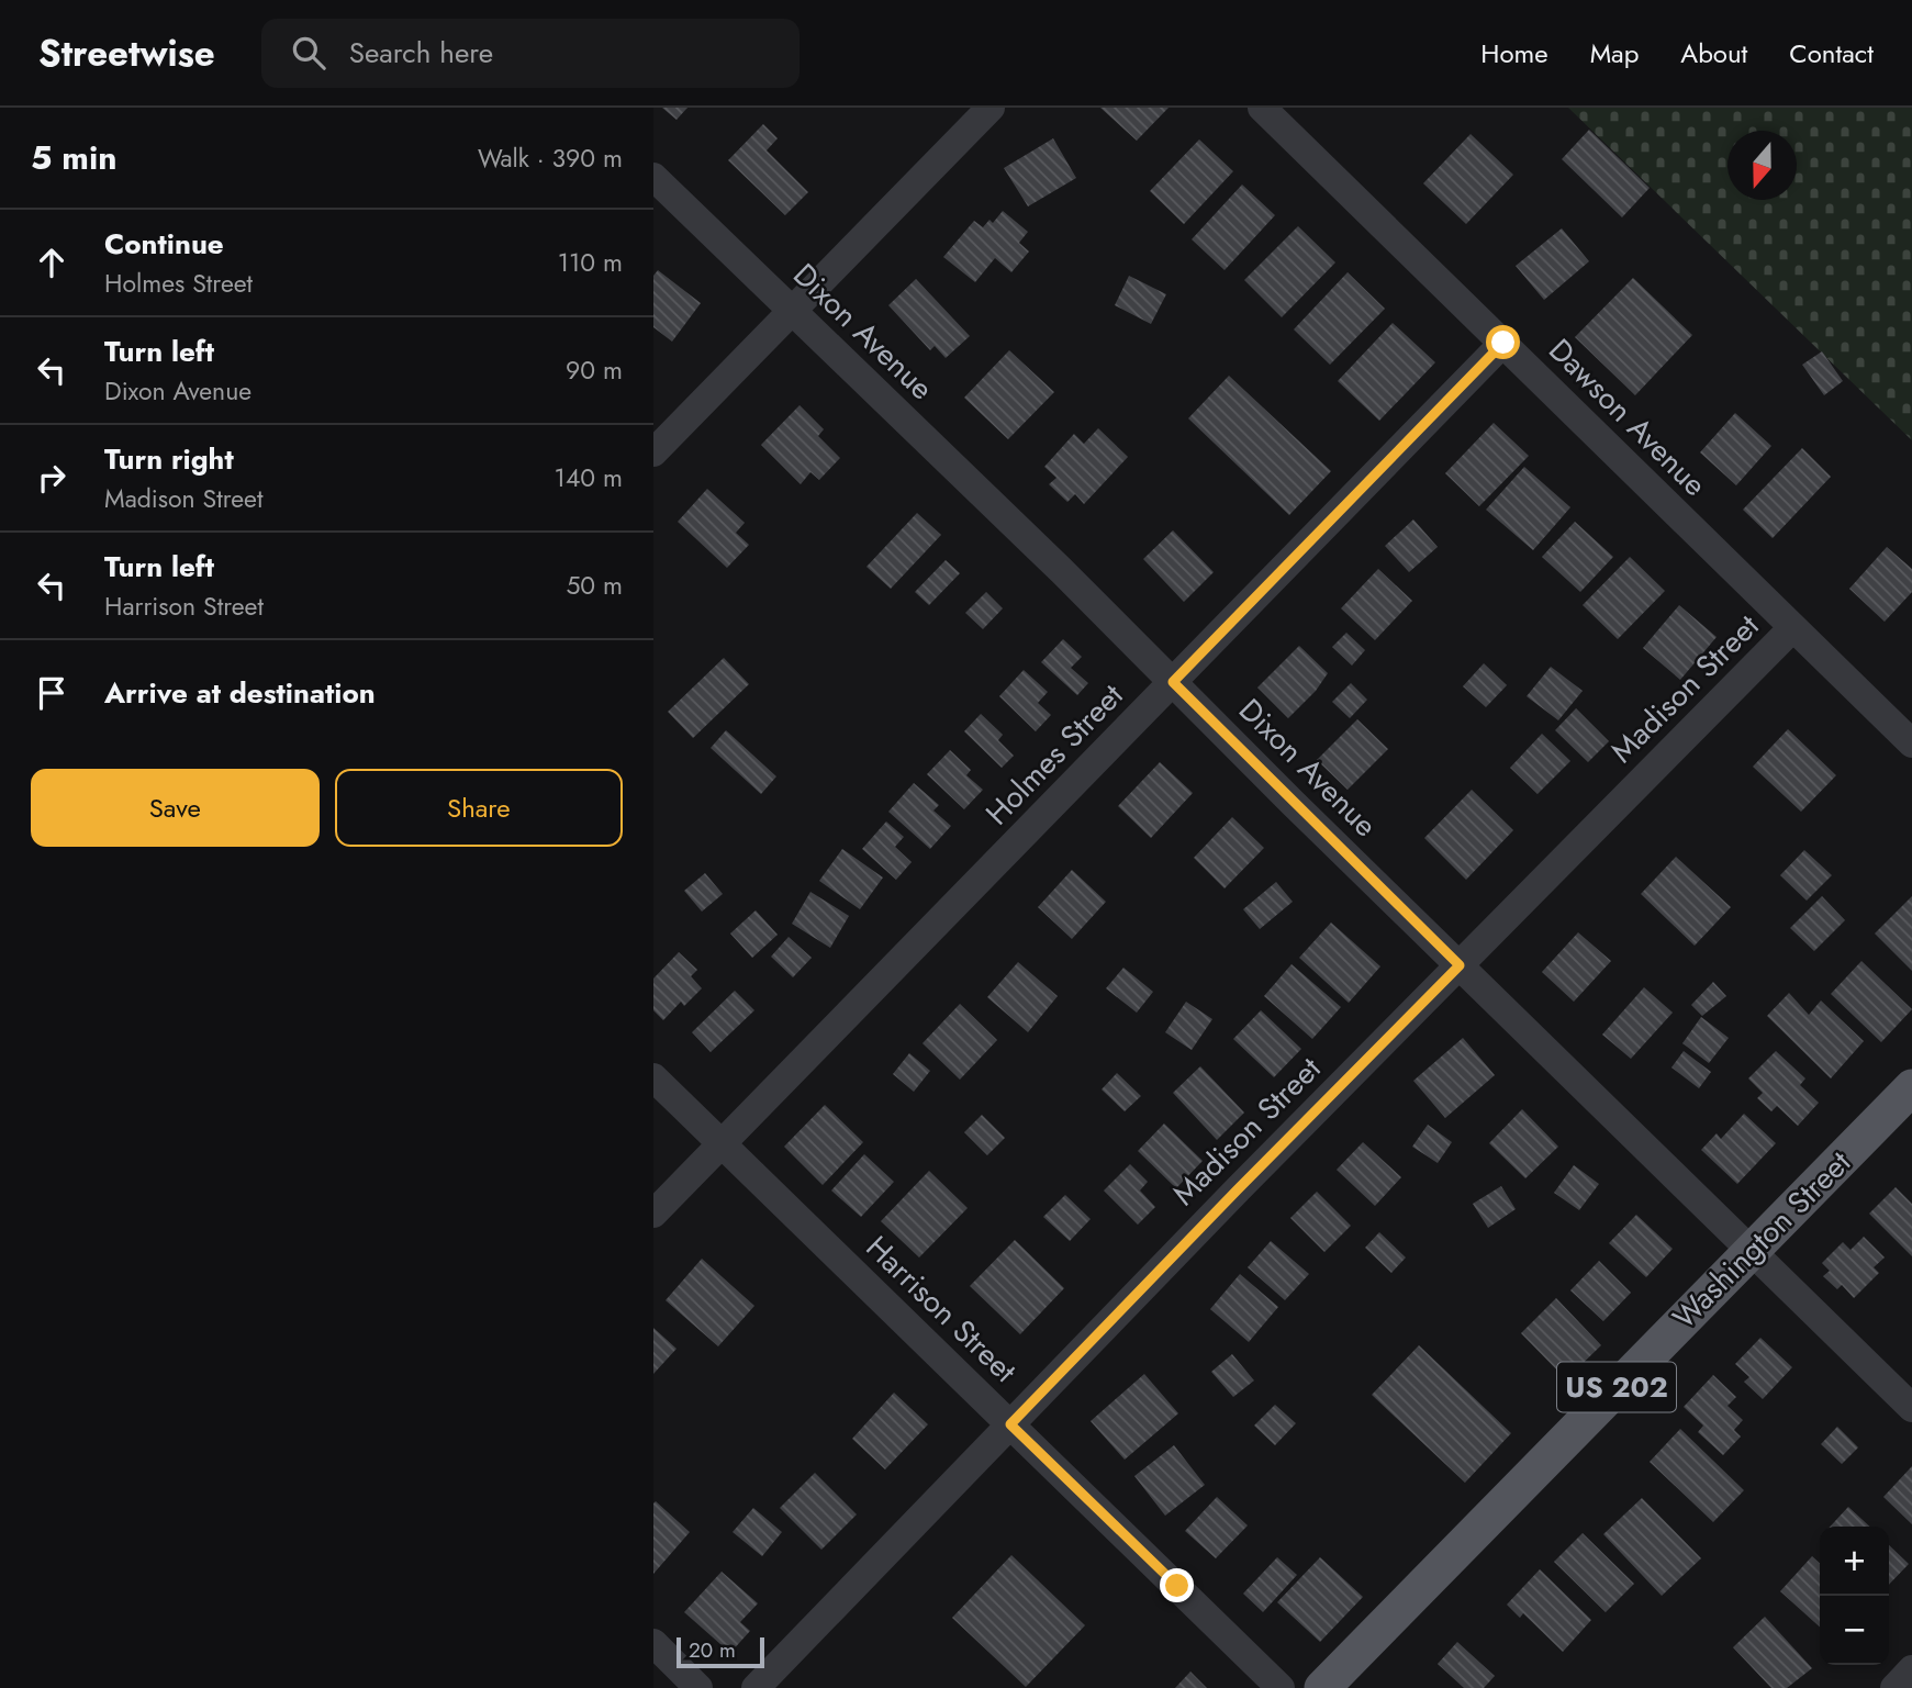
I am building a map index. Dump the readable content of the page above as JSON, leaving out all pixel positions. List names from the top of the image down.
{
  "streets": {
    "main road": ["Washington Street", "US 202"],
    "street": [
      "Dixon Avenue",
      "Dawson Avenue",
      "Madison Street",
      "Holmes Street",
      "Harrison Street"
    ]
  },
  "crossings": [
    ["Dixon Avenue", "Madison Street"],
    ["Dixon Avenue", "Holmes Street"],
    ["Dixon Avenue", "Washington Street"],
    ["Dawson Avenue", "Madison Street"],
    ["Dawson Avenue", "Holmes Street"],
    ["Madison Street", "Harrison Street"],
    ["Holmes Street", "Harrison Street"]
  ],
  "scale_bar": "20 m",
  "north": "bottom",
  "page": {
    "header": "Streetwise",
    "search": "Search here",
    "nav": [
      "Home",
      "Map",
      "About",
      "Contact"
    ],
    "heading": ["5 min", "Walk · 390 m"],
    "list": [
      ["Continue", "Holmes Street", "110 m"],
      ["Turn left", "Dixon Avenue", "90 m"],
      ["Turn right", "Madison Street", "140 m"],
      ["Turn left", "Harrison Street", "50 m"],
      "Arrive at destination"
    ],
    "buttons": ["Save", "Share"],
    "map_buttons": ["+", "−"],
    "scale": "20 m"
  }
}
